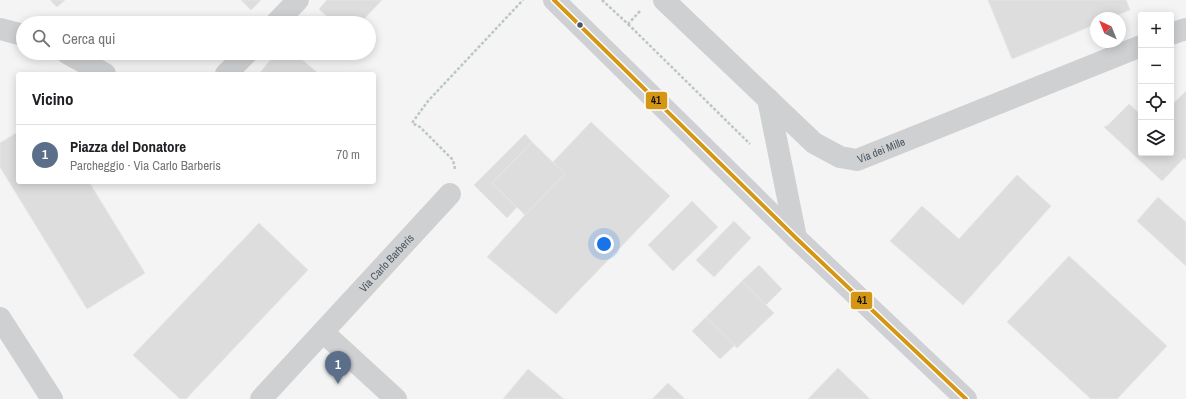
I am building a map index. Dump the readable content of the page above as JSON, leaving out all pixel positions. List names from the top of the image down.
{
  "streets": {
    "street": ["Via dei Mille", "Via Carlo Barberis"]
  },
  "lines": ["transit line 41"],
  "north": "top left",
  "page": {
    "map_buttons": ["+", "−"],
    "search": "Cerca qui",
    "heading": "Vicino",
    "list": [
      {
        "mark": "1",
        "name": "Piazza del Donatore",
        "note": "Parcheggio · Via Carlo Barberis",
        "value": "70 m"
      }
    ],
    "pins": "1"
  }
}
